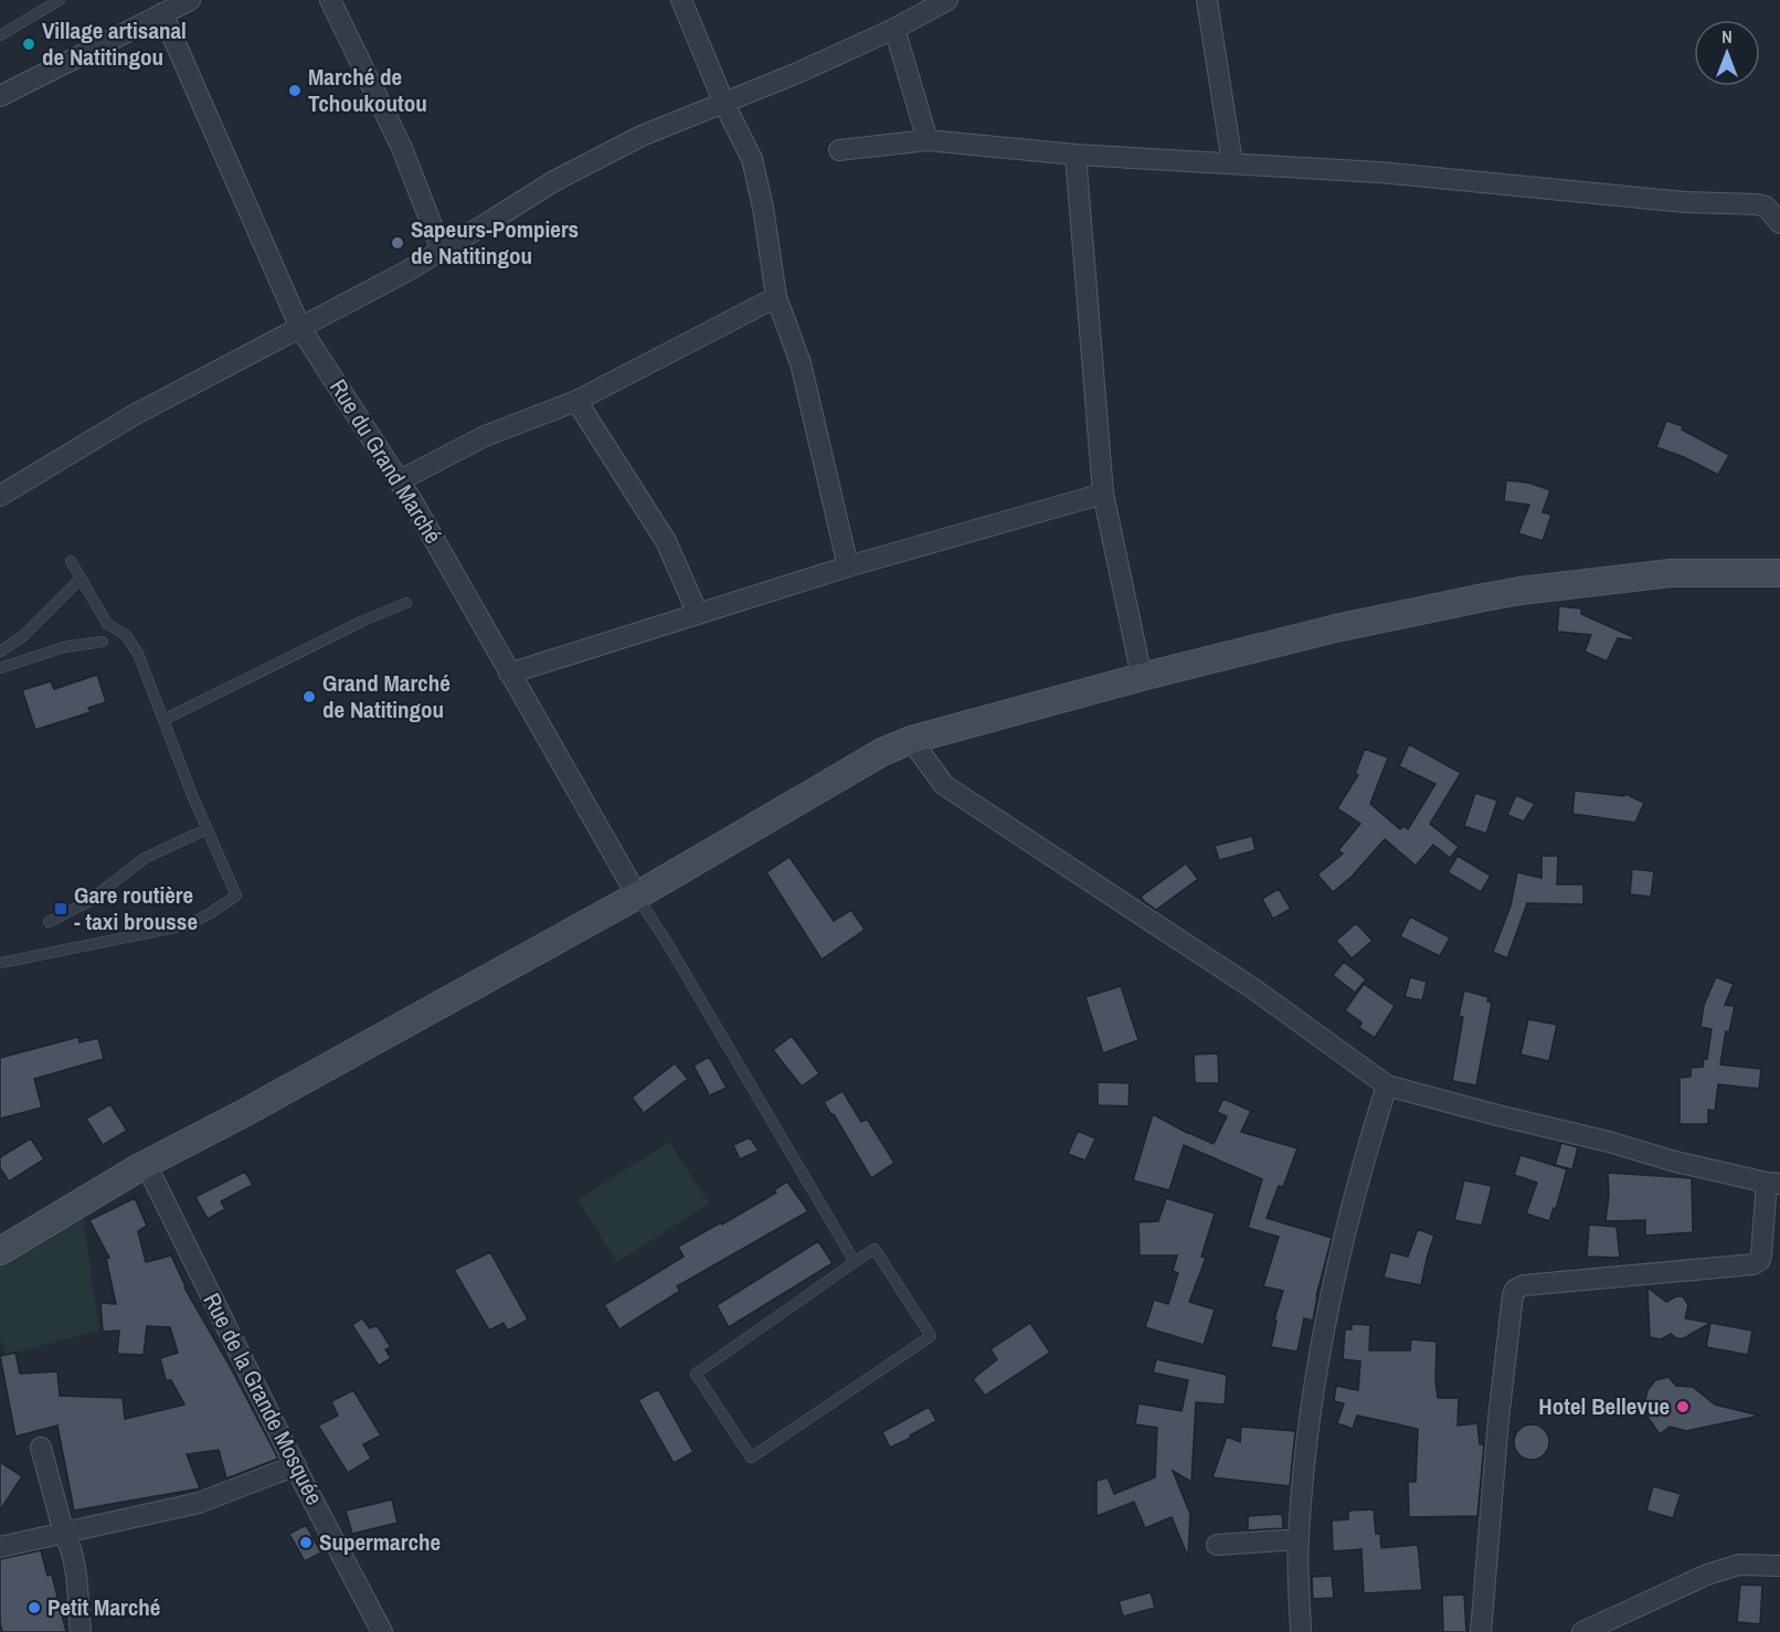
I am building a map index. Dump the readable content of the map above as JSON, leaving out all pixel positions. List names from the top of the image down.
{
  "streets": {
    "street": ["Rue du Grand Marché", "Rue de la Grande Mosquée"]
  },
  "places": {
    "other": [
      "Village artisanal de Natitingou",
      "Marché de Tchoukoutou",
      "Sapeurs-Pompiers de Natitingou",
      "Grand Marché de Natitingou",
      "Hotel Bellevue",
      "Supermarche",
      "Petit Marché"
    ],
    "transit": ["Gare routière - taxi brousse"]
  },
  "north": "top"
}
